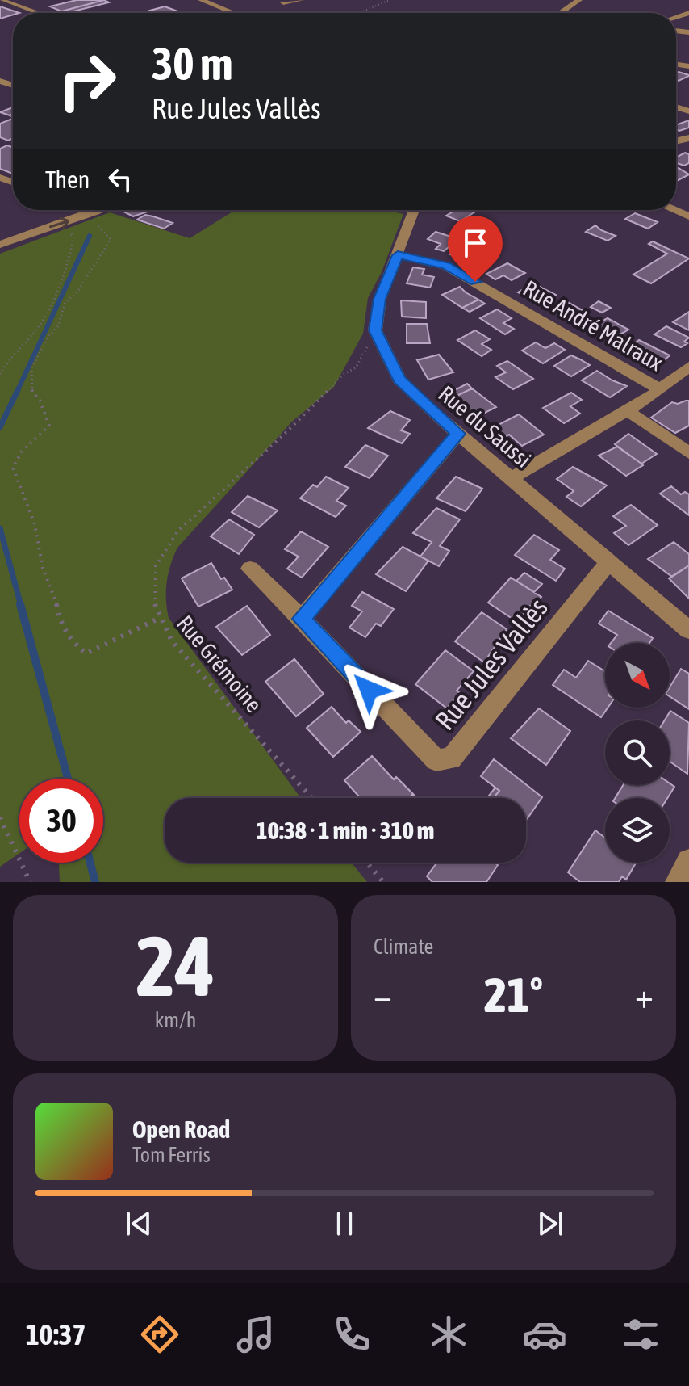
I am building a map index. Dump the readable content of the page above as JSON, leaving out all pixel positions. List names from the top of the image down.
{
  "streets": {
    "street": ["Rue André Malraux", "Rue du Saussi", "Rue Jules Vallès"],
    "path": ["Rue Grémoine"]
  },
  "crossings": [
    ["Rue André Malraux", "Rue du Saussi"],
    ["Rue du Saussi", "Rue Jules Vallès"]
  ],
  "north": "bottom right",
  "page": {
    "turn": ["30 m", "Rue Jules Vallès"],
    "then": "Then",
    "limit": "30",
    "trip": "10:38 · 1 min · 310 m",
    "tile": [
      ["24", "km/h"],
      "Climate"
    ],
    "heat": ["−", "21°", "+"],
    "song": ["Open Road", "Tom Ferris"],
    "tabs": "10:37"
  }
}
